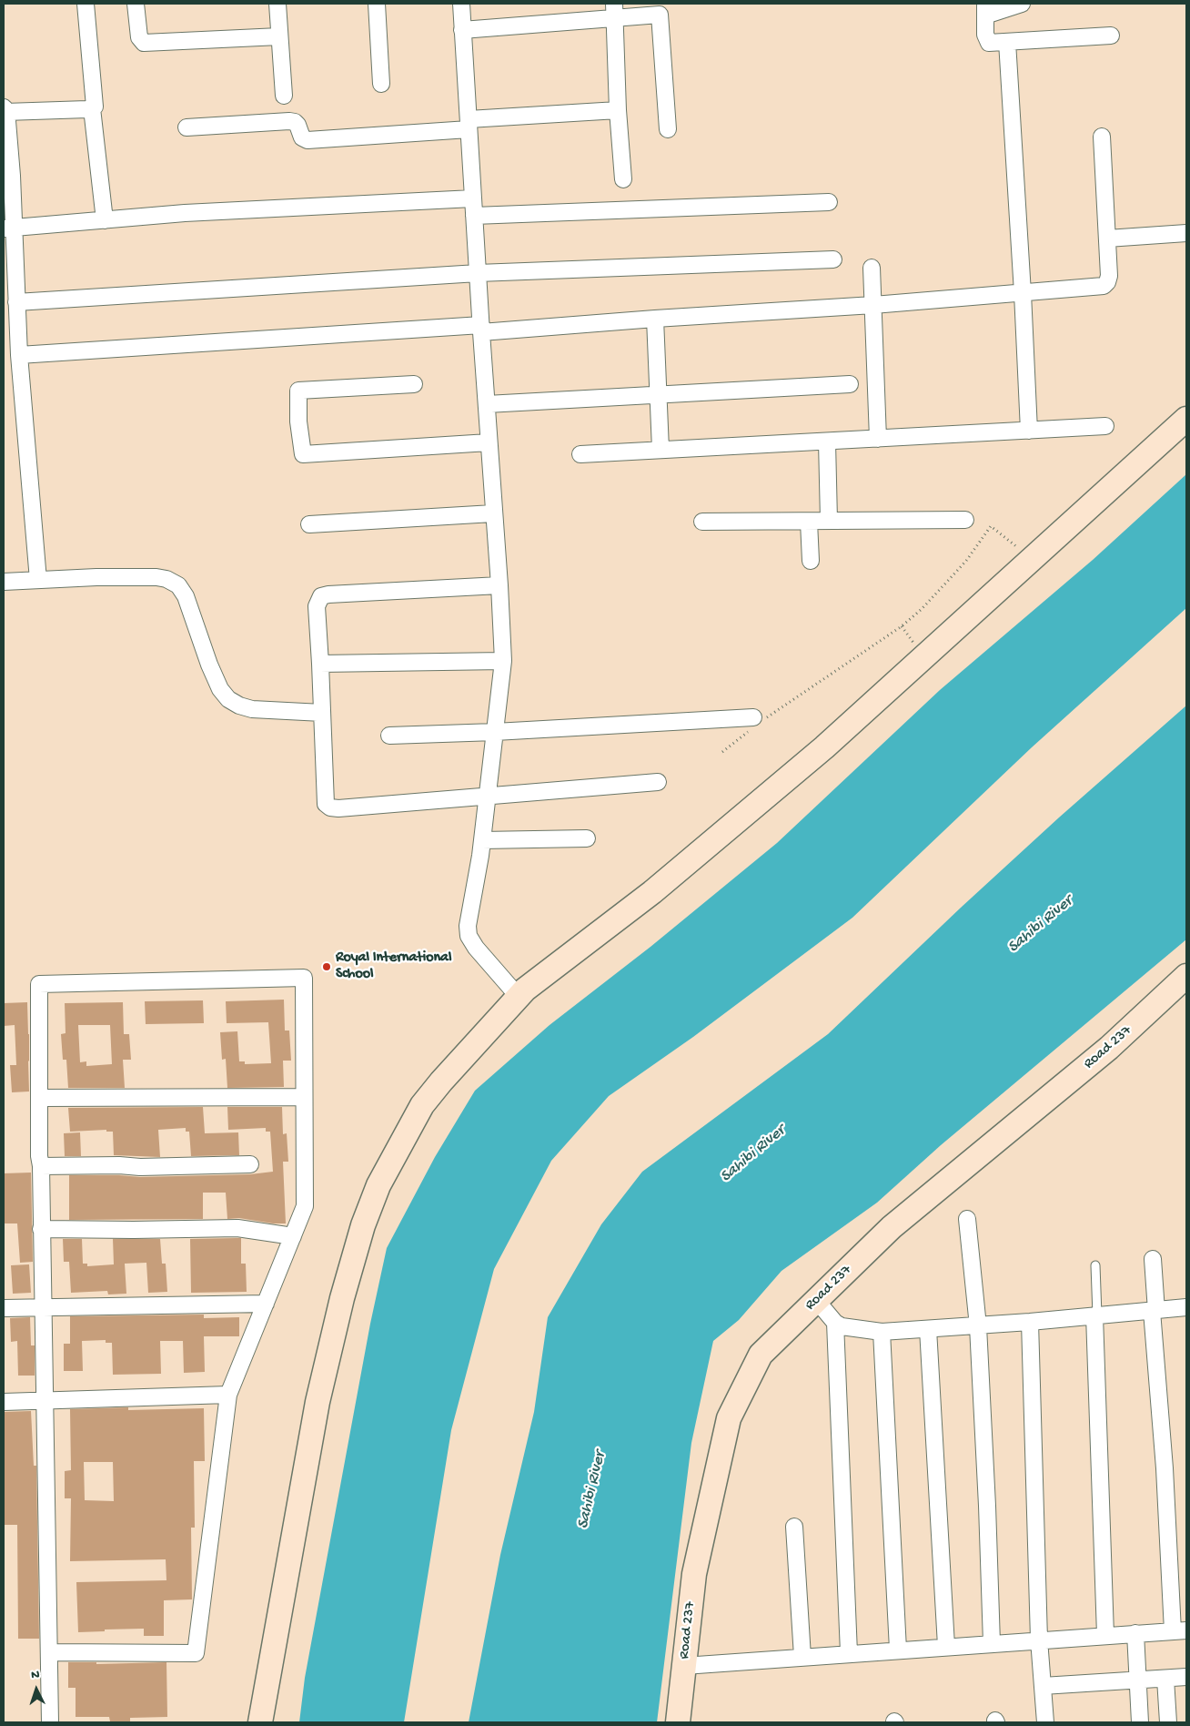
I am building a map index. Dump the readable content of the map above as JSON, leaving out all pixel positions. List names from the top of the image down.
{
  "streets": {
    "street": ["Road 237"]
  },
  "water": ["Sahibi River"],
  "places": ["Royal International School"],
  "north": "top"
}
